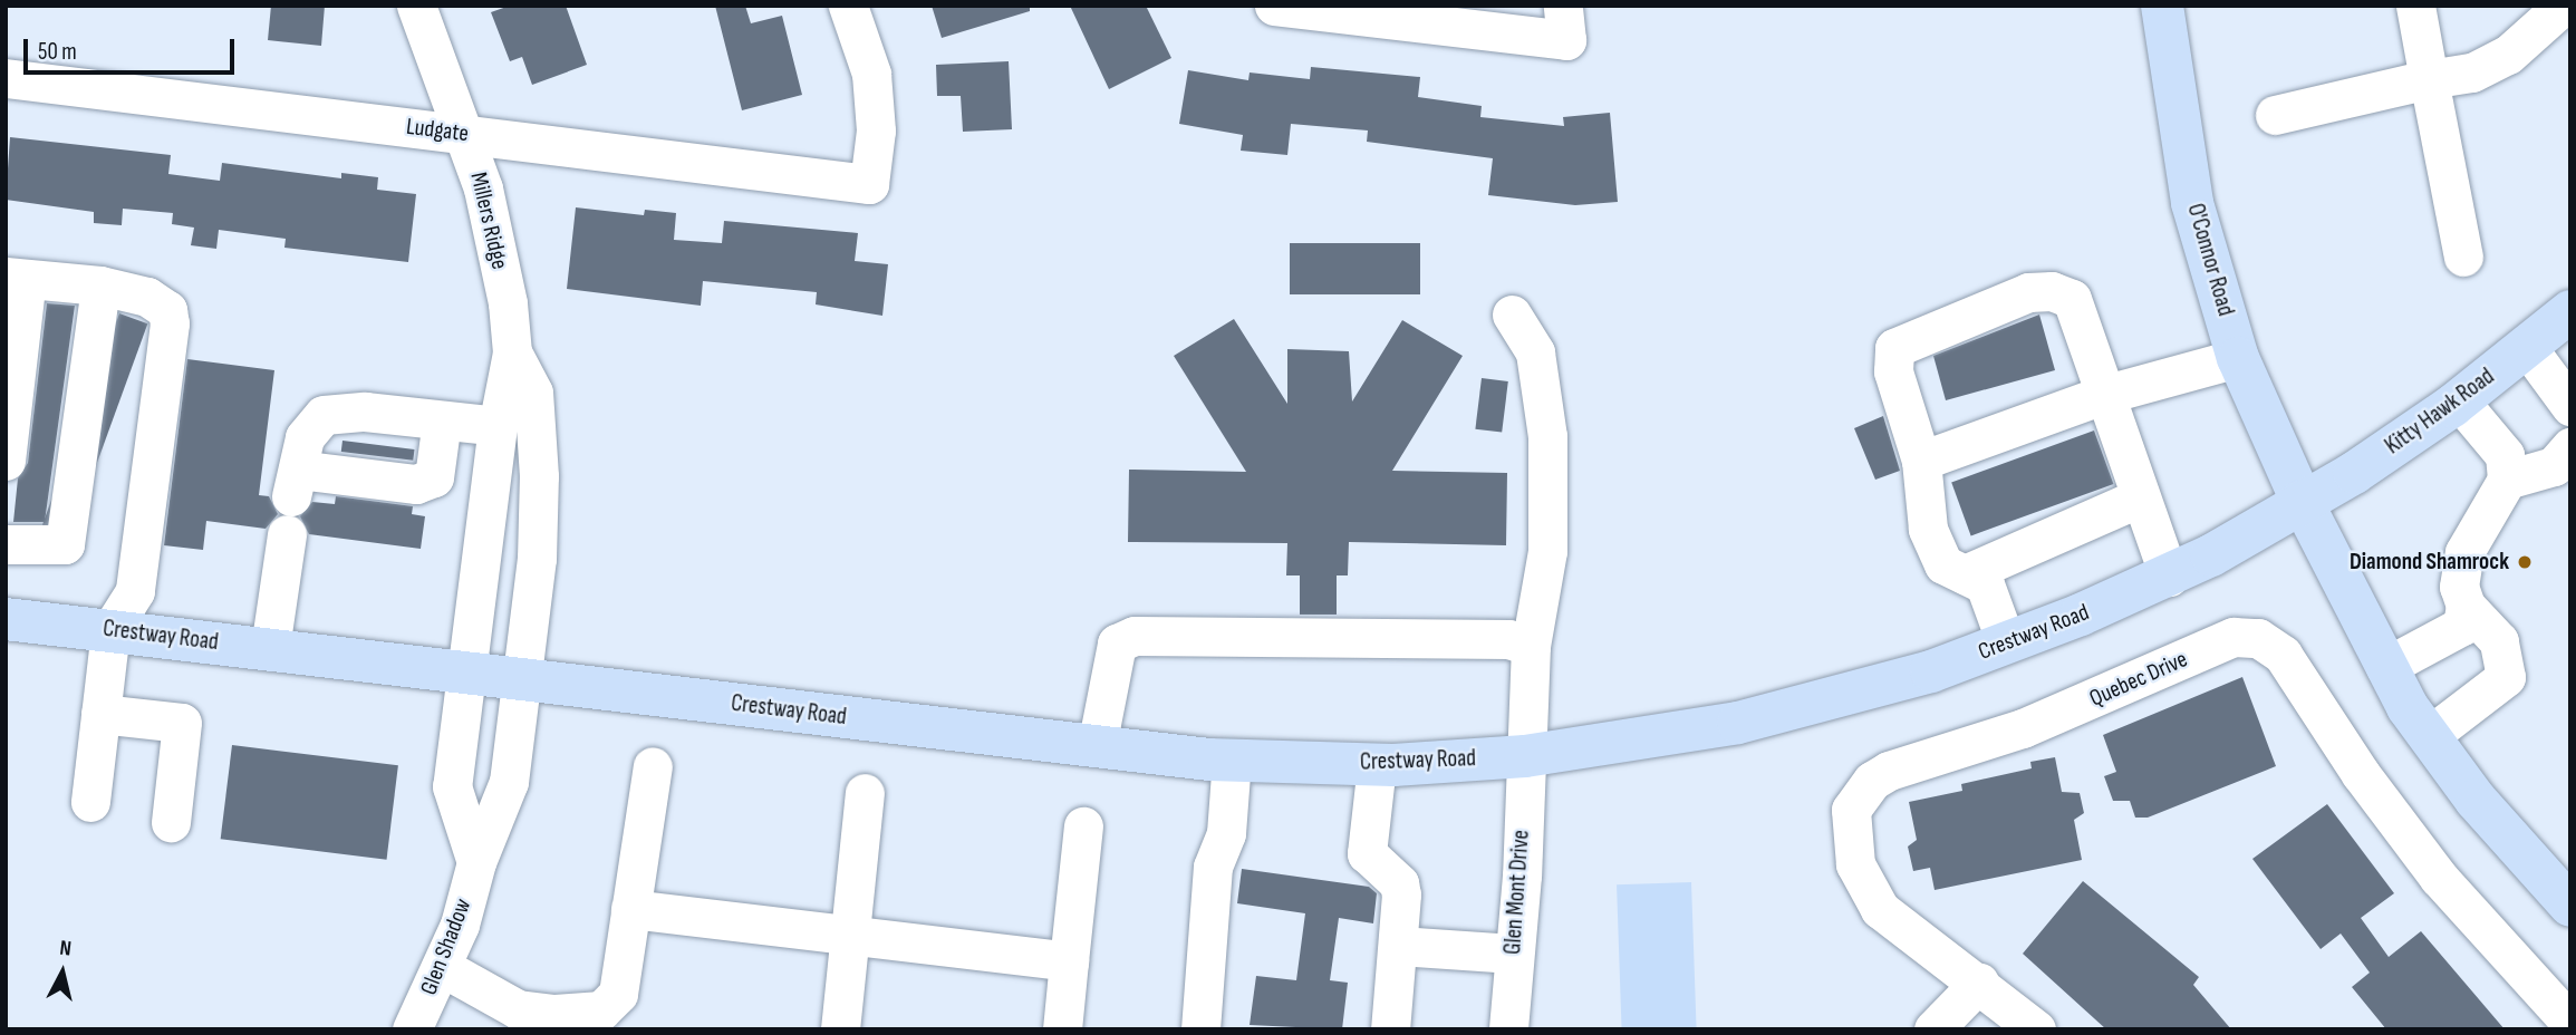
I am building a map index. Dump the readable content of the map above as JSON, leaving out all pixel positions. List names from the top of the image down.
{
  "streets": {
    "main road": ["O'Connor Road", "Kitty Hawk Road", "Crestway Road"],
    "street": [
      "Ludgate",
      "Millers Ridge",
      "Quebec Drive",
      "Glen Mont Drive",
      "Glen Shadow"
    ]
  },
  "crossings": [
    ["Ludgate", "Millers Ridge"],
    ["Millers Ridge", "Crestway Road"],
    ["Millers Ridge", "Glen Shadow"],
    ["O'Connor Road", "Kitty Hawk Road"],
    ["O'Connor Road", "Crestway Road"],
    ["Kitty Hawk Road", "Crestway Road"],
    ["Crestway Road", "Glen Mont Drive"],
    ["Crestway Road", "Glen Shadow"]
  ],
  "places": ["Diamond Shamrock"],
  "scale_bar": "50 m",
  "north": "top"
}
